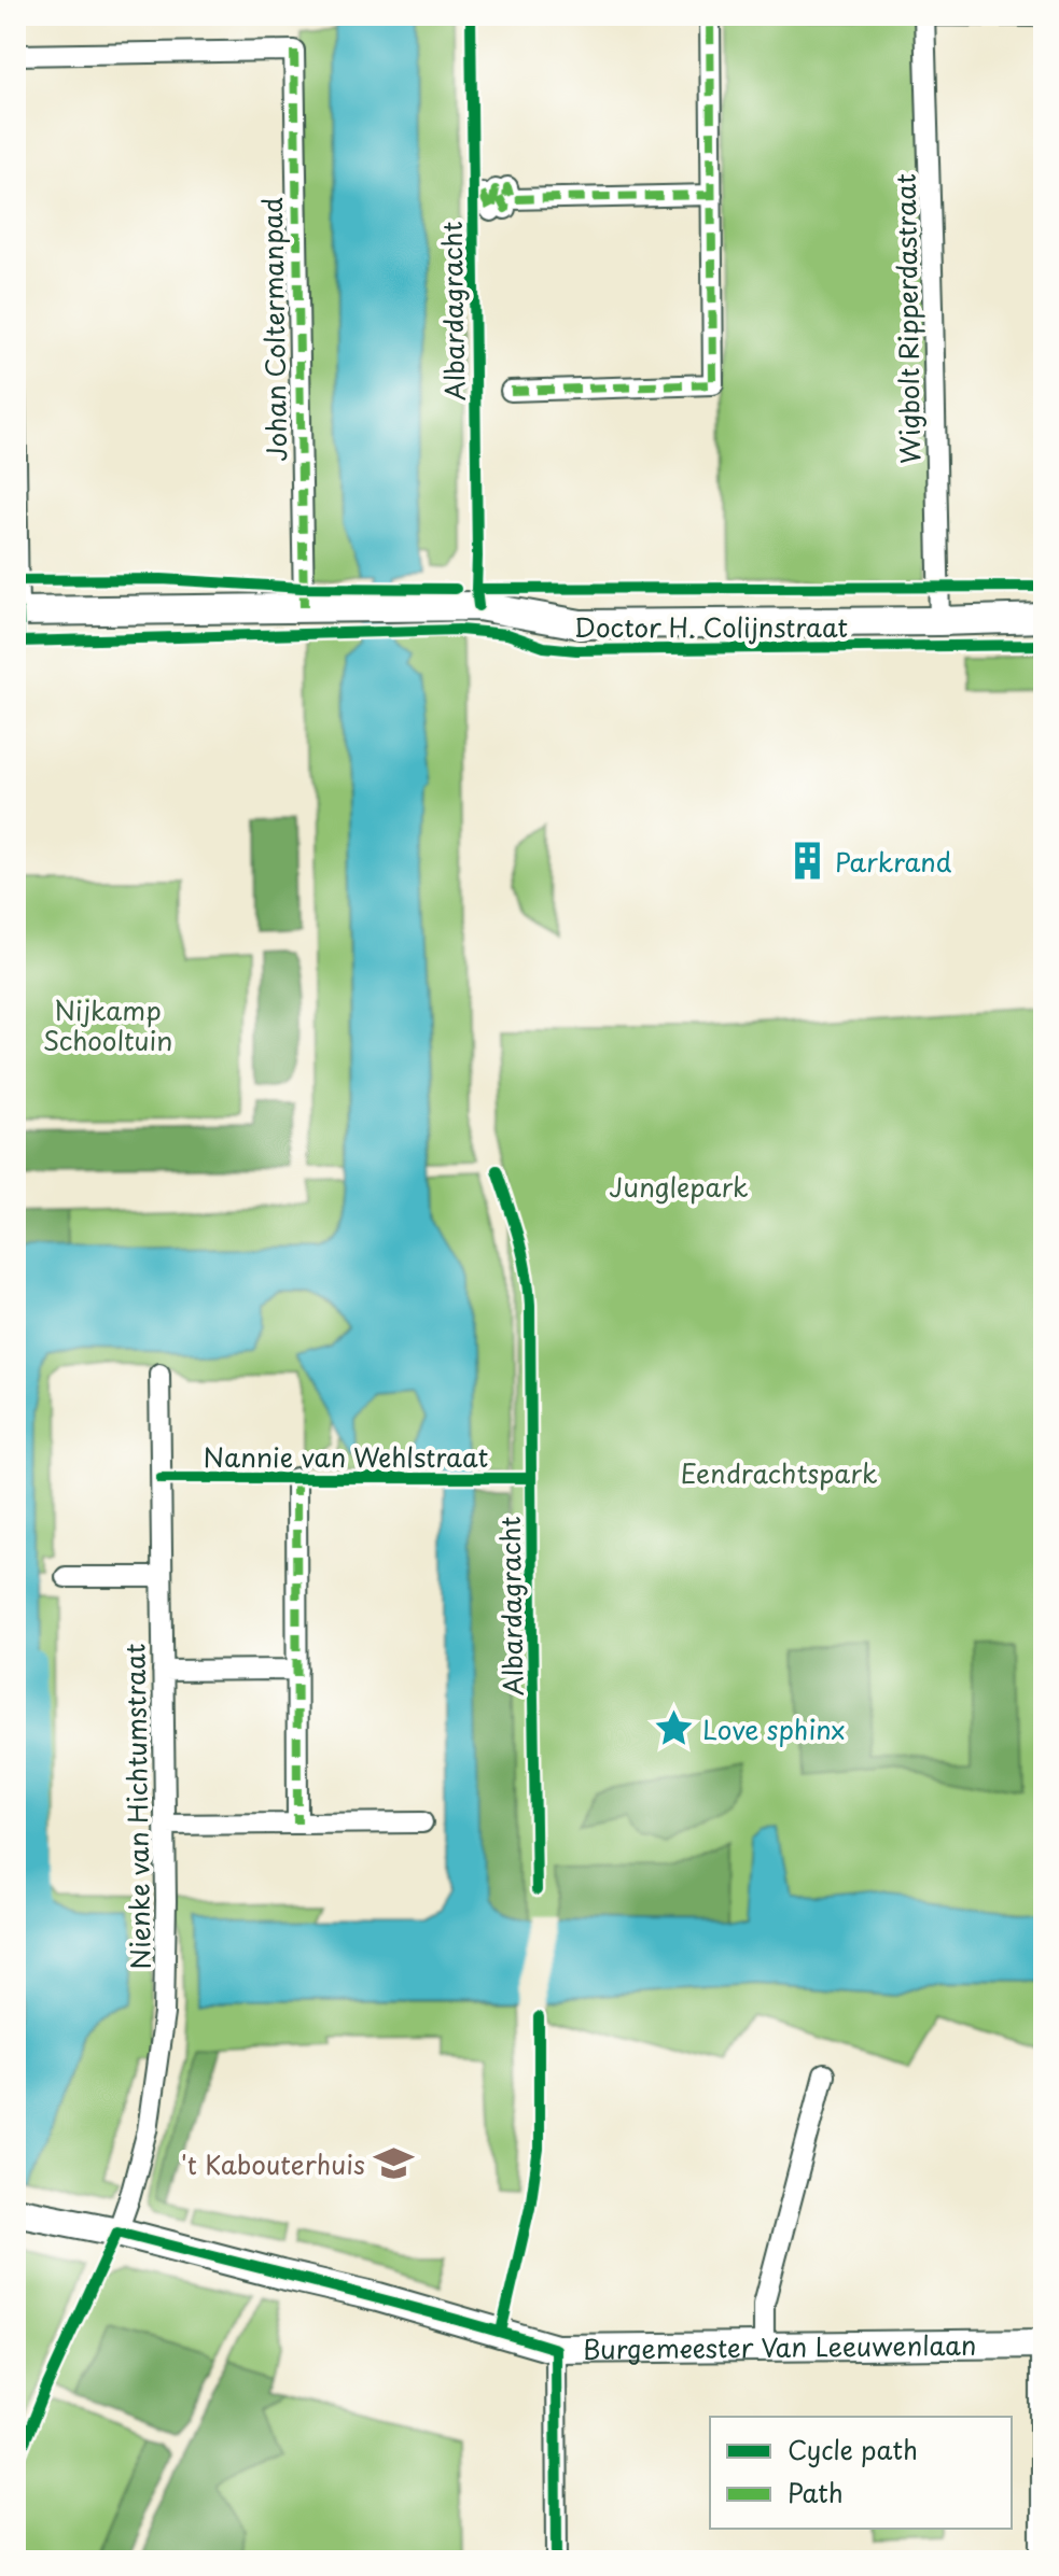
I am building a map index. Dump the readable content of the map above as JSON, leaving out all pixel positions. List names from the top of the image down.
{
  "streets": {
    "street": [
      "Wigbolt Ripperdastraat",
      "Johan Coltermanpad",
      "Doctor H. Colijnstraat",
      "Nienke van Hichtumstraat",
      "Burgemeester Van Leeuwenlaan"
    ],
    "cycle path": ["Albardagracht", "Nannie van Wehlstraat"]
  },
  "crossings": [
    ["Wigbolt Ripperdastraat", "Doctor H. Colijnstraat"],
    ["Johan Coltermanpad", "Doctor H. Colijnstraat"],
    ["Nienke van Hichtumstraat", "Burgemeester Van Leeuwenlaan"]
  ],
  "parks": ["Nijkamp Schooltuin", "Junglepark", "Eendrachtspark"],
  "places": {
    "building": ["Parkrand"],
    "place": ["Love sphinx"],
    "school or university": ["'t Kabouterhuis"]
  },
  "legend": ["Cycle path", "Path"]
}
